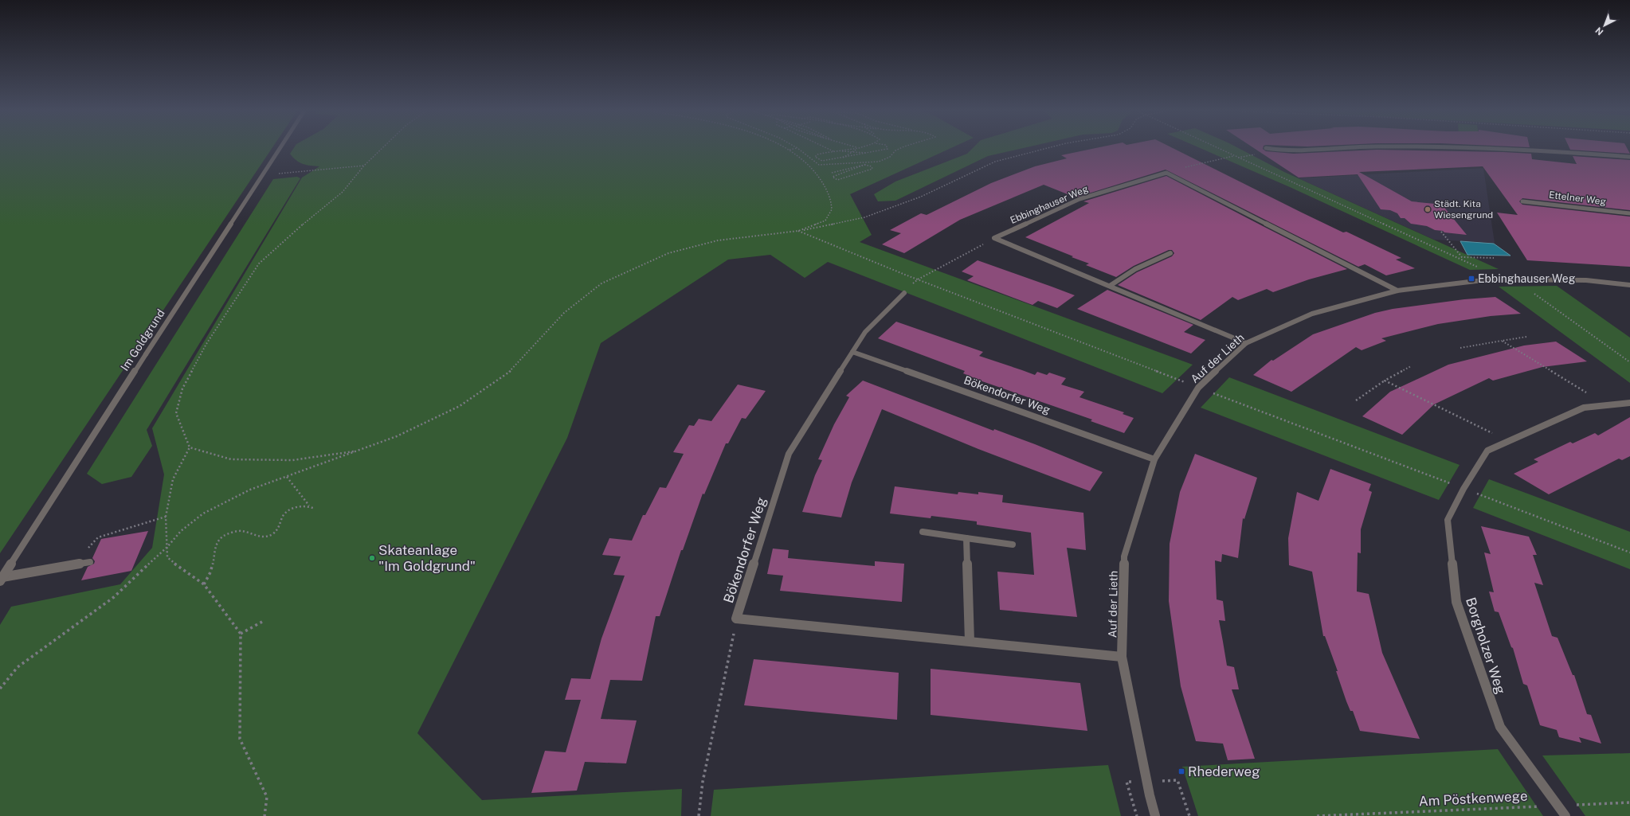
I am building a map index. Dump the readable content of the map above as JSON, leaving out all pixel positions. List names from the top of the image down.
{
  "streets": {
    "street": [
      "Ettelner Weg",
      "Ebbinghauser Weg",
      "Im Goldgrund",
      "Auf der Lieth",
      "Bökendorfer Weg",
      "Borgholzer Weg"
    ],
    "path": ["Am Pöstkenwege"]
  },
  "crossings": [
    ["Auf der Lieth", "Bökendorfer Weg"],
    ["Borgholzer Weg", "Am Pöstkenwege"]
  ],
  "places": {
    "other": ["Städt. Kita Wiesengrund", "Skateanlage \"Im Goldgrund\""],
    "transit": ["Ebbinghauser Weg", "Rhederweg"]
  },
  "north": "bottom left"
}
